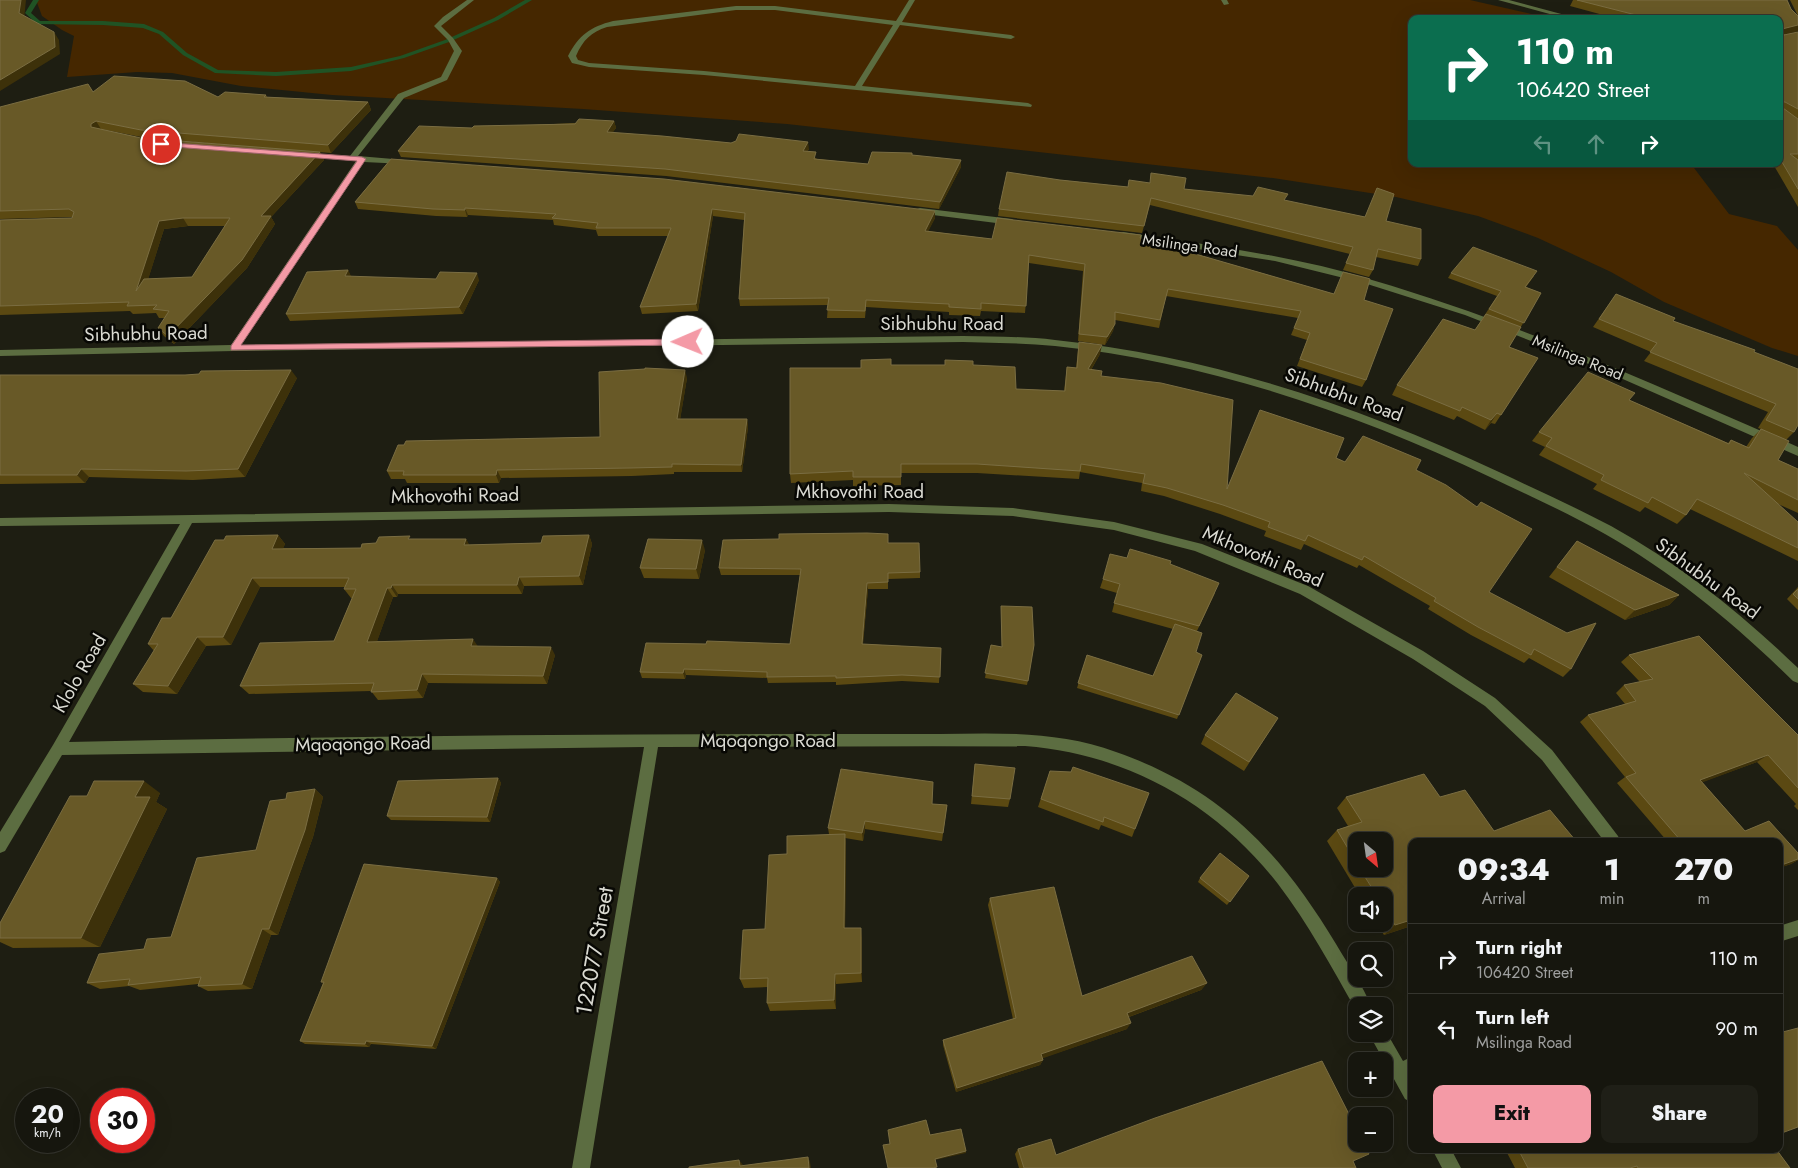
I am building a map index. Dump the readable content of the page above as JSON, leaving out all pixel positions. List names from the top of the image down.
{
  "streets": {
    "street": [
      "Msilinga Road",
      "Sibhubhu Road",
      "Mkhovothi Road",
      "Klolo Road",
      "Mqoqongo Road",
      "122077 Street"
    ]
  },
  "crossings": [
    ["Mkhovothi Road", "Klolo Road"],
    ["Klolo Road", "Mqoqongo Road"],
    ["Mqoqongo Road", "122077 Street"]
  ],
  "north": "bottom right",
  "page": {
    "turn": ["110 m", "106420 Street"],
    "map_buttons": ["+", "−"],
    "eta": [
      "09:34",
      "Arrival",
      "1",
      "min",
      "270",
      "m"
    ],
    "list": [
      {
        "name": "Turn right",
        "note": "106420 Street",
        "value": "110 m"
      },
      {
        "name": "Turn left",
        "note": "Msilinga Road",
        "value": "90 m"
      }
    ],
    "buttons": ["Exit", "Share"],
    "speed": "20 km/h",
    "limit": "30"
  }
}
